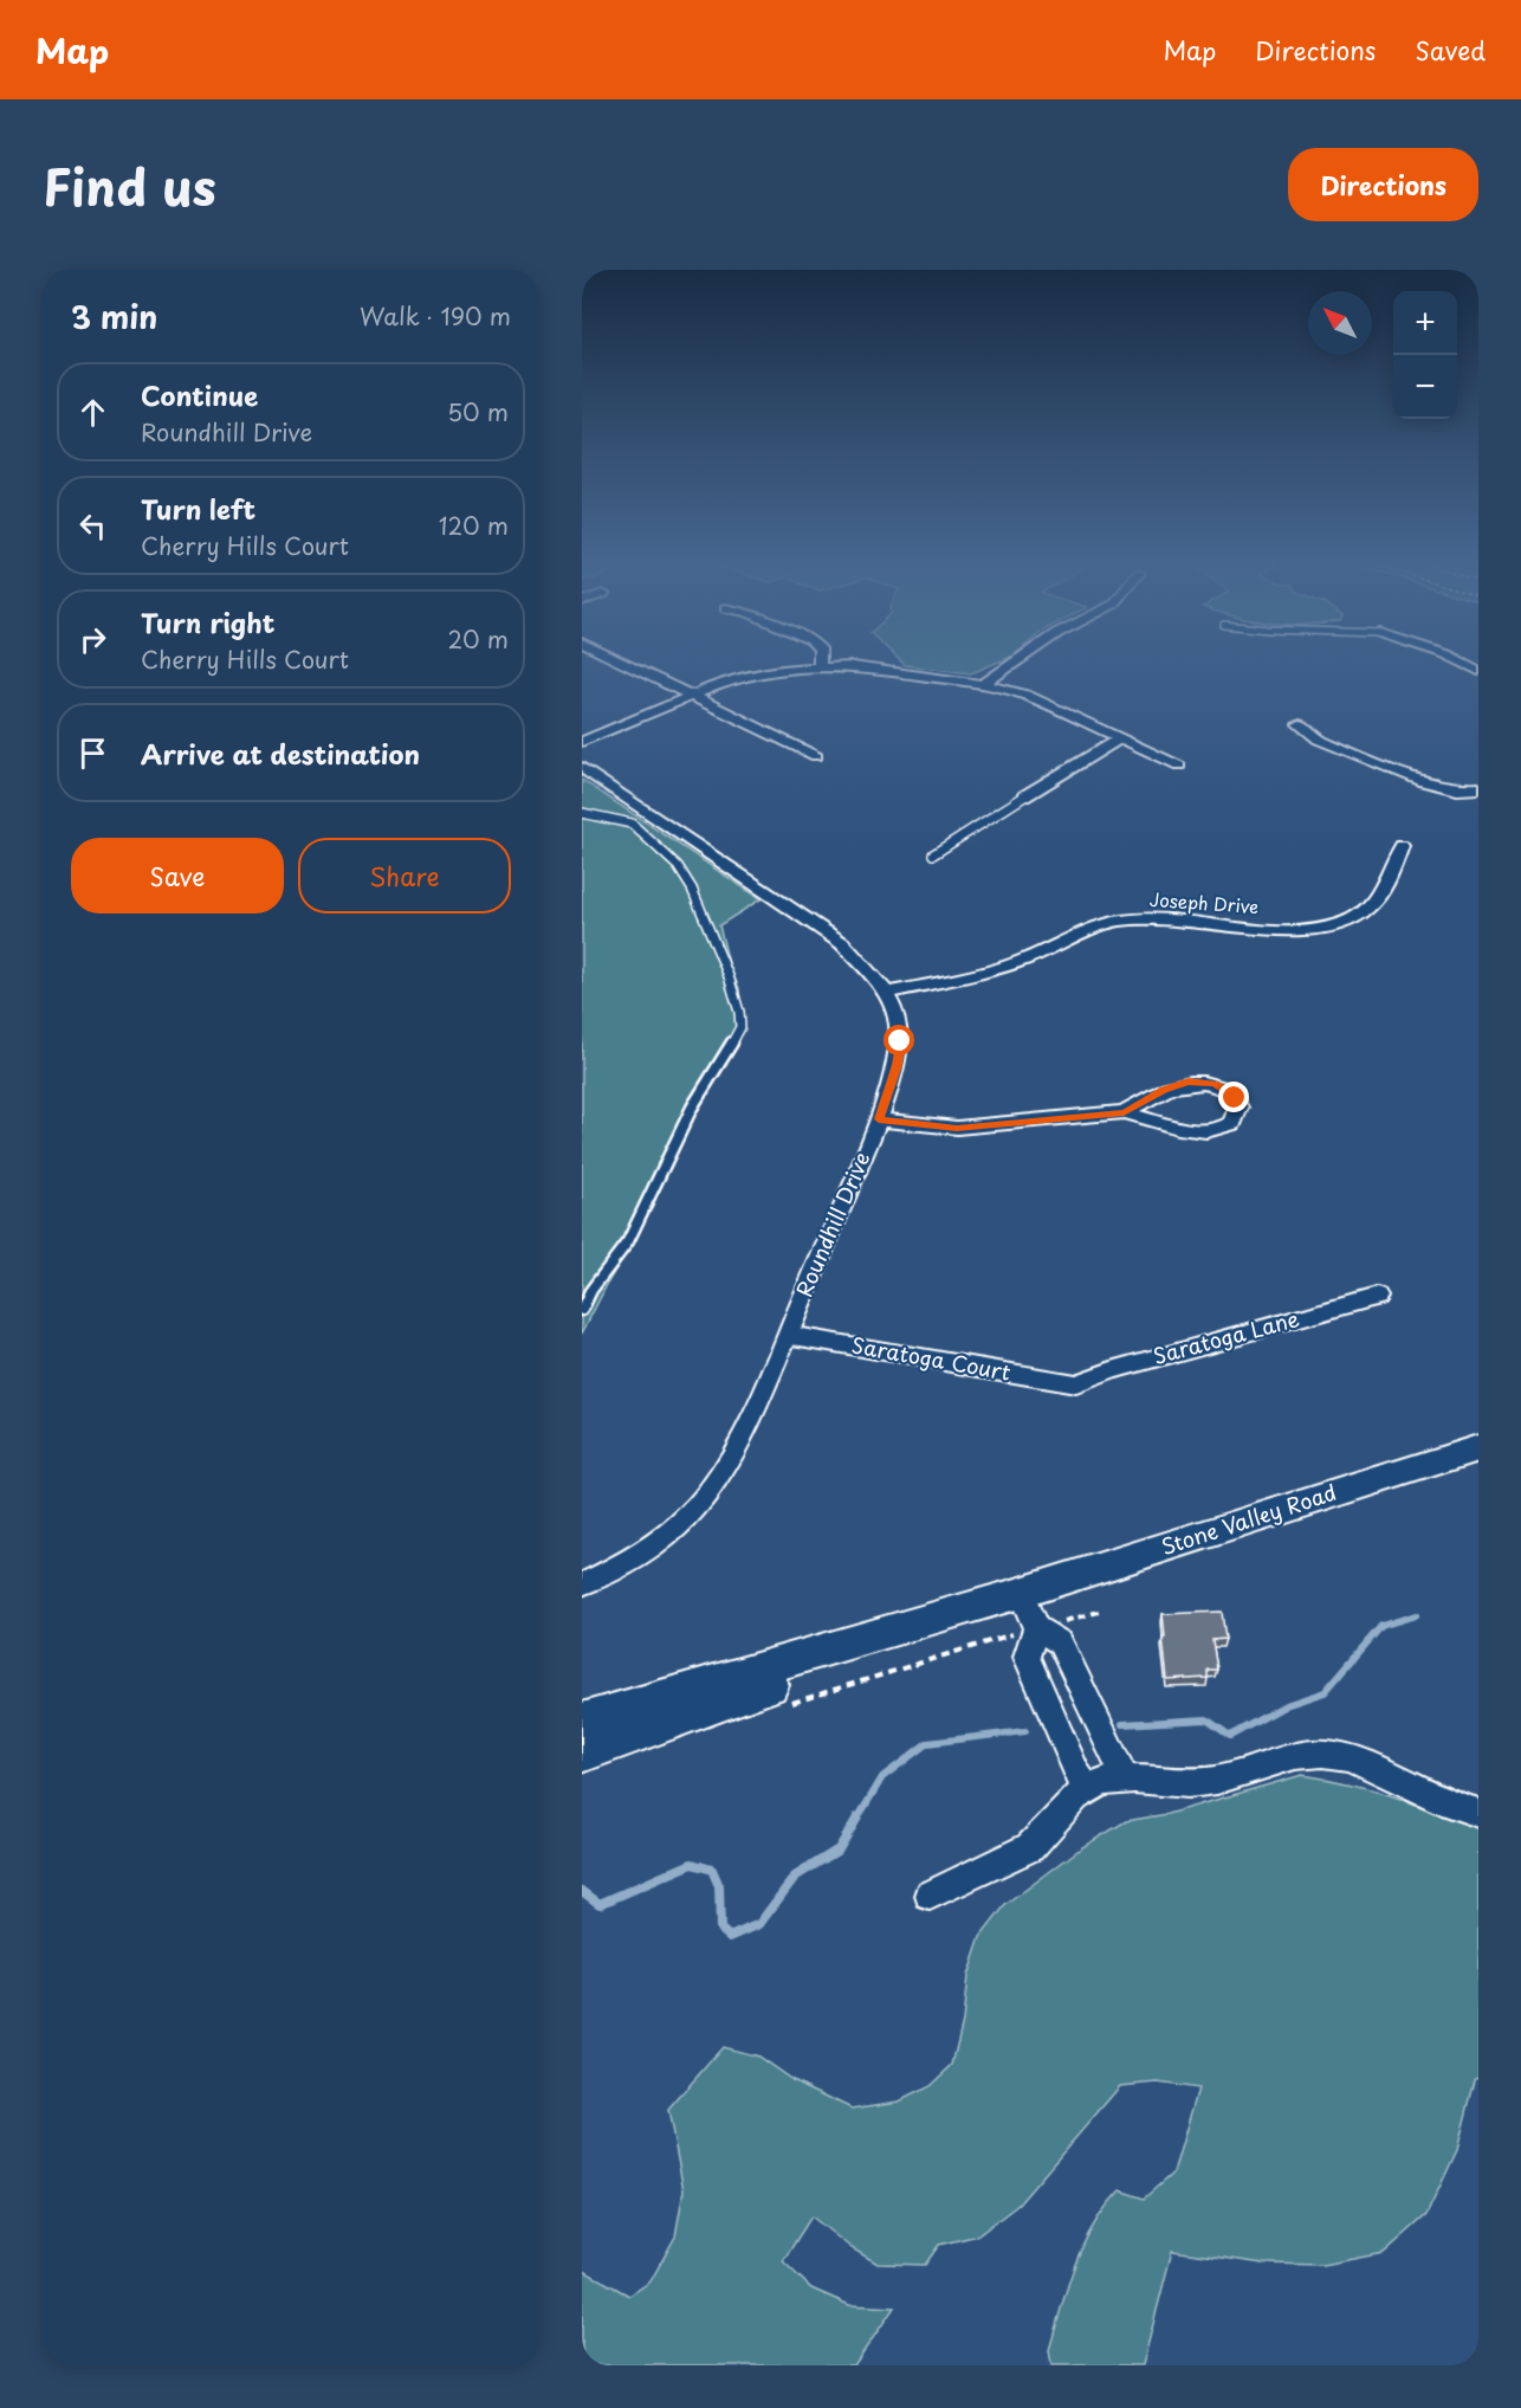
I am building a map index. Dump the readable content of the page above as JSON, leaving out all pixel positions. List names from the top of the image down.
{
  "streets": {
    "street": [
      "Joseph Drive",
      "Roundhill Drive",
      "Saratoga Lane",
      "Saratoga Court",
      "Stone Valley Road"
    ]
  },
  "crossings": [
    ["Joseph Drive", "Roundhill Drive"],
    ["Roundhill Drive", "Saratoga Court"],
    ["Saratoga Lane", "Saratoga Court"]
  ],
  "north": "top left",
  "page": {
    "header": "Map",
    "nav": ["Map", "Directions", "Saved"],
    "title": "Find us",
    "buttons": [
      "Directions",
      ["Save", "Share"]
    ],
    "heading": ["3 min", "Walk · 190 m"],
    "map_buttons": ["+", "−"],
    "list": [
      ["Continue", "Roundhill Drive", "50 m"],
      ["Turn left", "Cherry Hills Court", "120 m"],
      ["Turn right", "Cherry Hills Court", "20 m"],
      "Arrive at destination"
    ]
  }
}
